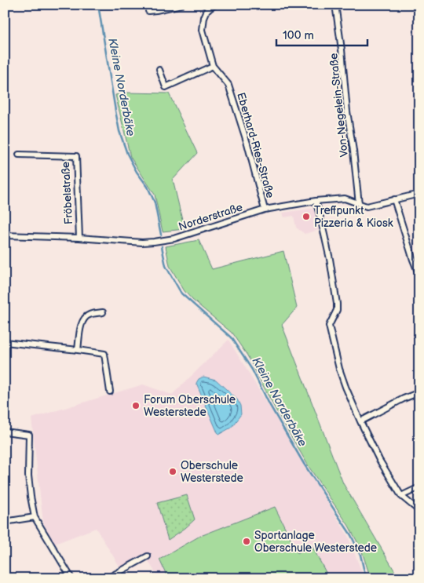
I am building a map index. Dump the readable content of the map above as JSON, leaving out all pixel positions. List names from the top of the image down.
{
  "streets": {
    "street": [
      "Von-Negelein-Straße",
      "Eberhard-Ries-Straße",
      "Fröbelstraße",
      "Norderstraße"
    ]
  },
  "crossings": [
    ["Von-Negelein-Straße", "Norderstraße"],
    ["Eberhard-Ries-Straße", "Norderstraße"],
    ["Fröbelstraße", "Norderstraße"]
  ],
  "water": ["Kleine Norderbäke"],
  "places": [
    "Treffpunkt Pizzeria & Kiosk",
    "Forum Oberschule Westerstede",
    "Oberschule Westerstede",
    "Sportanlage Oberschule Westerstede"
  ],
  "scale_bar": "100 m"
}
